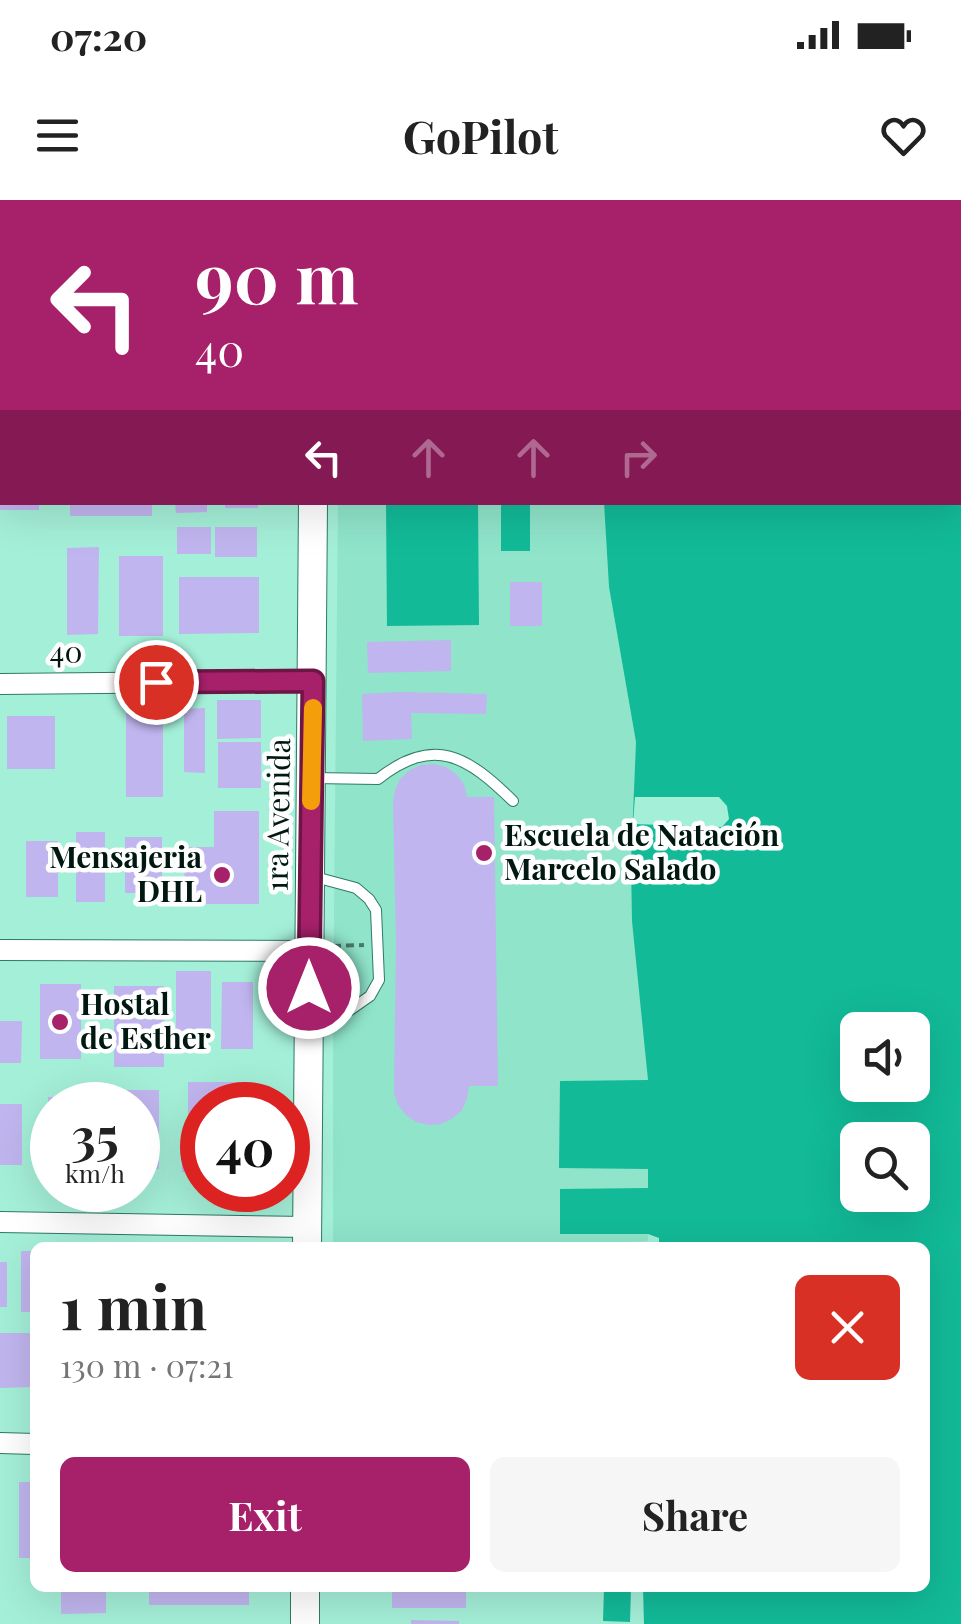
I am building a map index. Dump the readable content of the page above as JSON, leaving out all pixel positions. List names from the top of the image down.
{
  "streets": {
    "street": ["40", "1ra Avenida"]
  },
  "crossings": [
    ["40", "1ra Avenida"]
  ],
  "places": ["Escuela de Natación Marcelo Salado", "Mensajeria DHL", "Hostal de Esther"],
  "page": {
    "status": "07:20",
    "header": "GoPilot",
    "turn": ["90 m", "40"],
    "speed": "35 km/h",
    "limit": "40",
    "heading": ["1 min", "130 m · 07:21"],
    "buttons": ["Exit", "Share"]
  }
}
